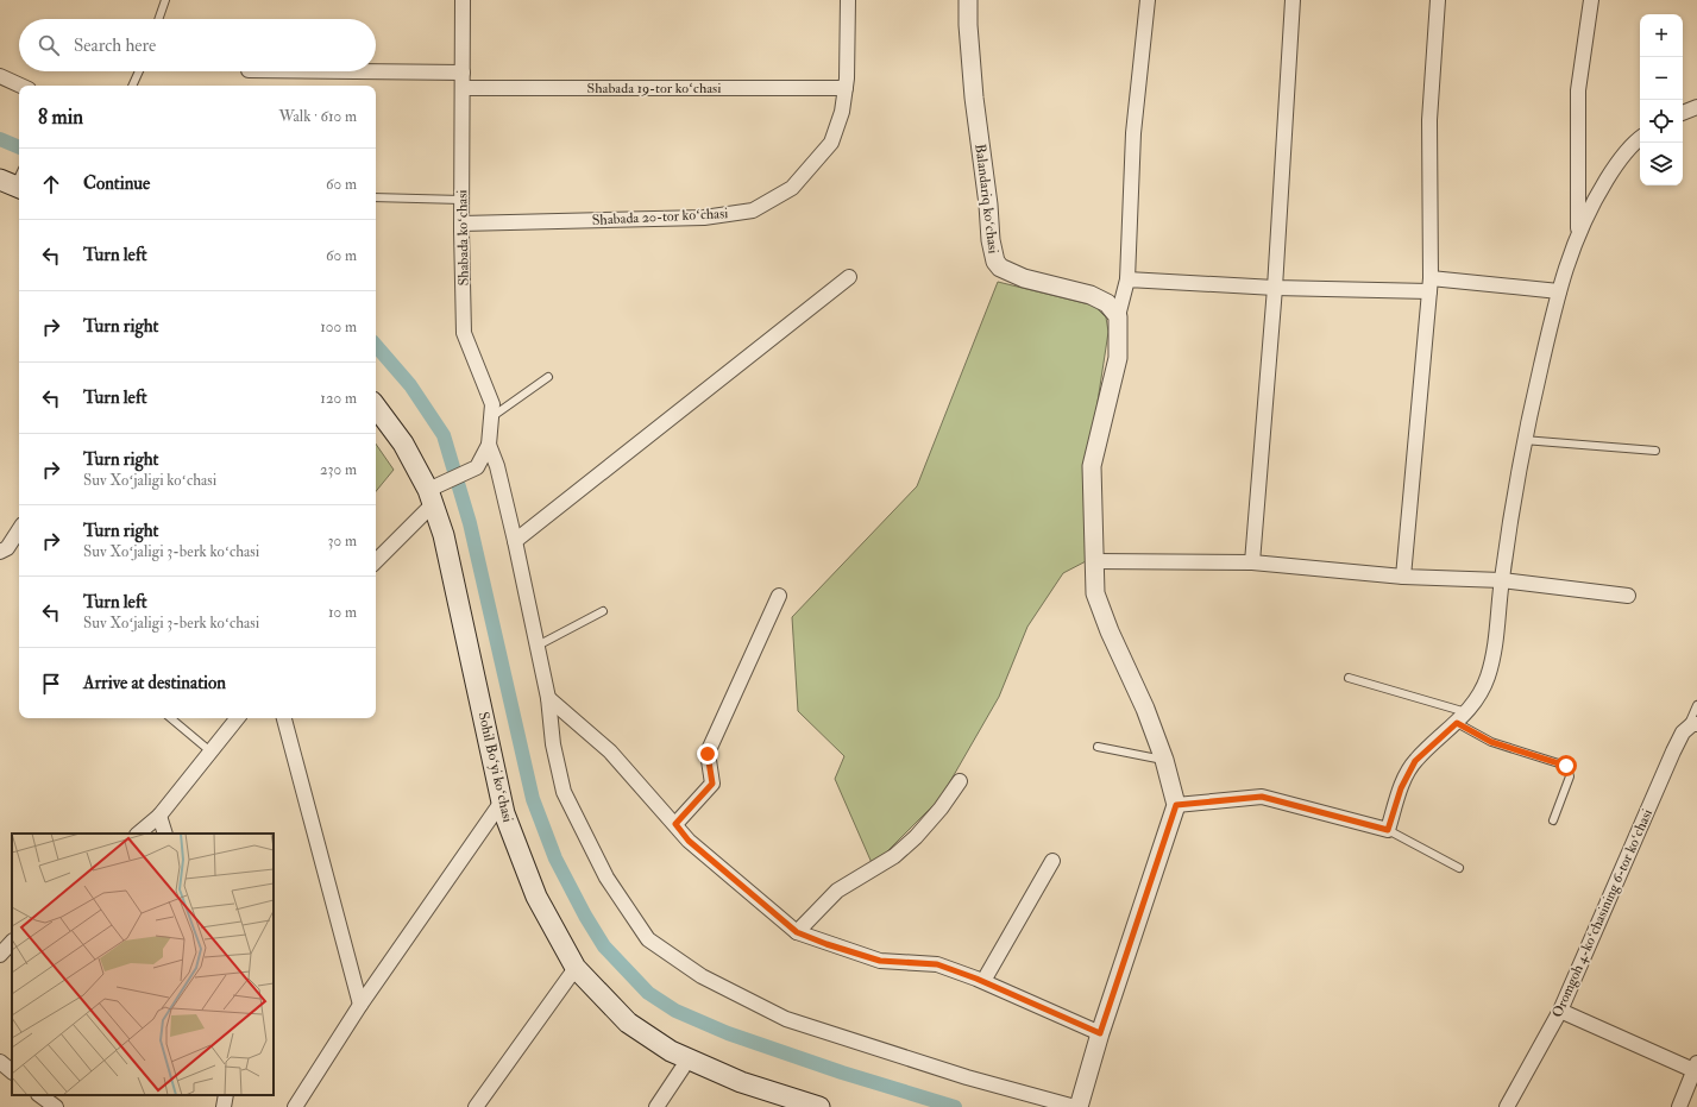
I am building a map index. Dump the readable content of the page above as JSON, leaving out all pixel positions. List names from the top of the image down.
{
  "streets": {
    "main road": ["Sohil Boʻyi koʻchasi"],
    "street": [
      "Shabada 19-tor koʻchasi",
      "Balandariq koʻchasi",
      "Shabada 20-tor koʻchasi",
      "Shabada koʻchasi",
      "Oromgoh 4-koʻchasining 6-tor koʻchasi"
    ]
  },
  "crossings": [
    ["Shabada 19-tor koʻchasi", "Shabada 20-tor koʻchasi"],
    ["Shabada 19-tor koʻchasi", "Shabada koʻchasi"],
    ["Shabada 20-tor koʻchasi", "Shabada koʻchasi"],
    ["Shabada koʻchasi", "Sohil Boʻyi koʻchasi"]
  ],
  "page": {
    "map_buttons": ["+", "−"],
    "search": "Search here",
    "heading": ["8 min", "Walk · 610 m"],
    "list": [
      ["Continue", "60 m"],
      ["Turn left", "60 m"],
      ["Turn right", "100 m"],
      ["Turn left", "120 m"],
      ["Turn right", "Suv Xoʻjaligi koʻchasi", "230 m"],
      ["Turn right", "Suv Xoʻjaligi 3-berk koʻchasi", "30 m"],
      ["Turn left", "Suv Xoʻjaligi 3-berk koʻchasi", "10 m"],
      "Arrive at destination"
    ]
  }
}
